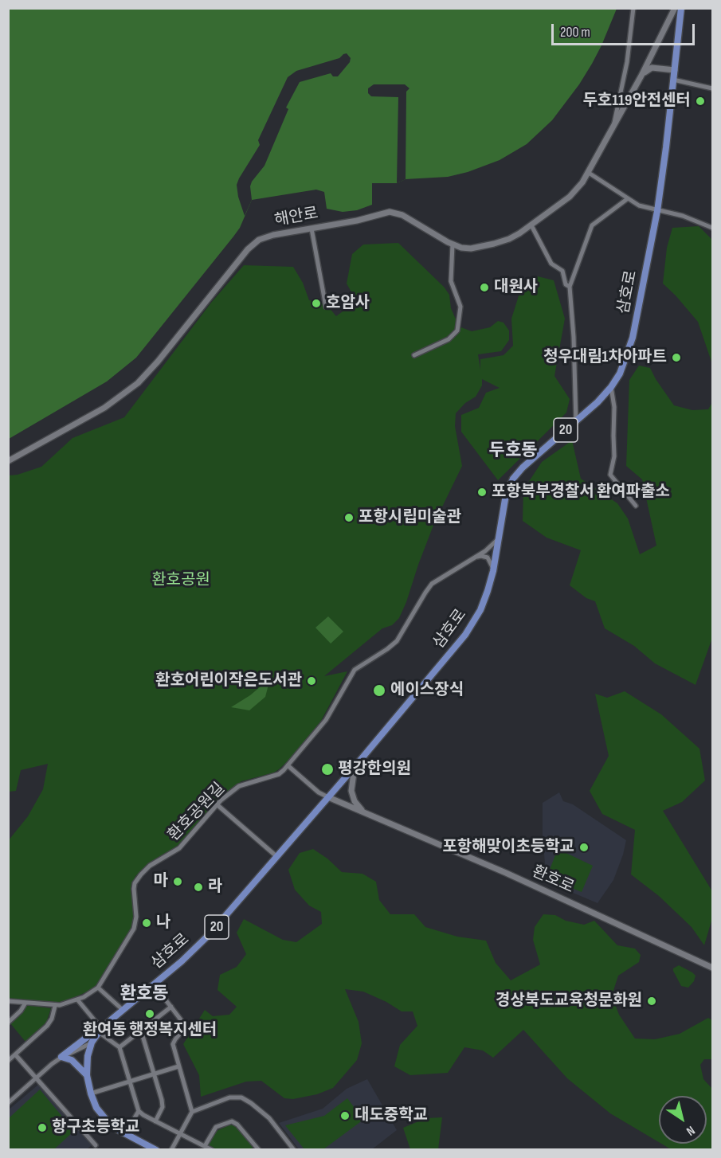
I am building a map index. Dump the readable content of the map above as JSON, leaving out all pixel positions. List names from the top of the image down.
{
  "streets": {
    "main road": ["삼호로", "20"],
    "street": ["해안로", "환호공원길", "환호로"]
  },
  "crossings": [
    ["삼호로", "환호공원길"],
    ["삼호로", "환호로"]
  ],
  "districts": ["두호동", "환호동"],
  "parks": ["환호공원"],
  "places": [
    "두호119안전센터",
    "대원사",
    "호암사",
    "청우대림1차아파트",
    "포항북부경찰서 환여파출소",
    "포항시립미술관",
    "환호어린이작은도서관",
    "에이스장식",
    "평강한의원",
    "포항해맞이초등학교",
    "마",
    "라",
    "나",
    "경상북도교육청문화원",
    "환여동 행정복지센터",
    "대도중학교",
    "항구초등학교"
  ],
  "scale_bar": "200 m",
  "north": "bottom right"
}
